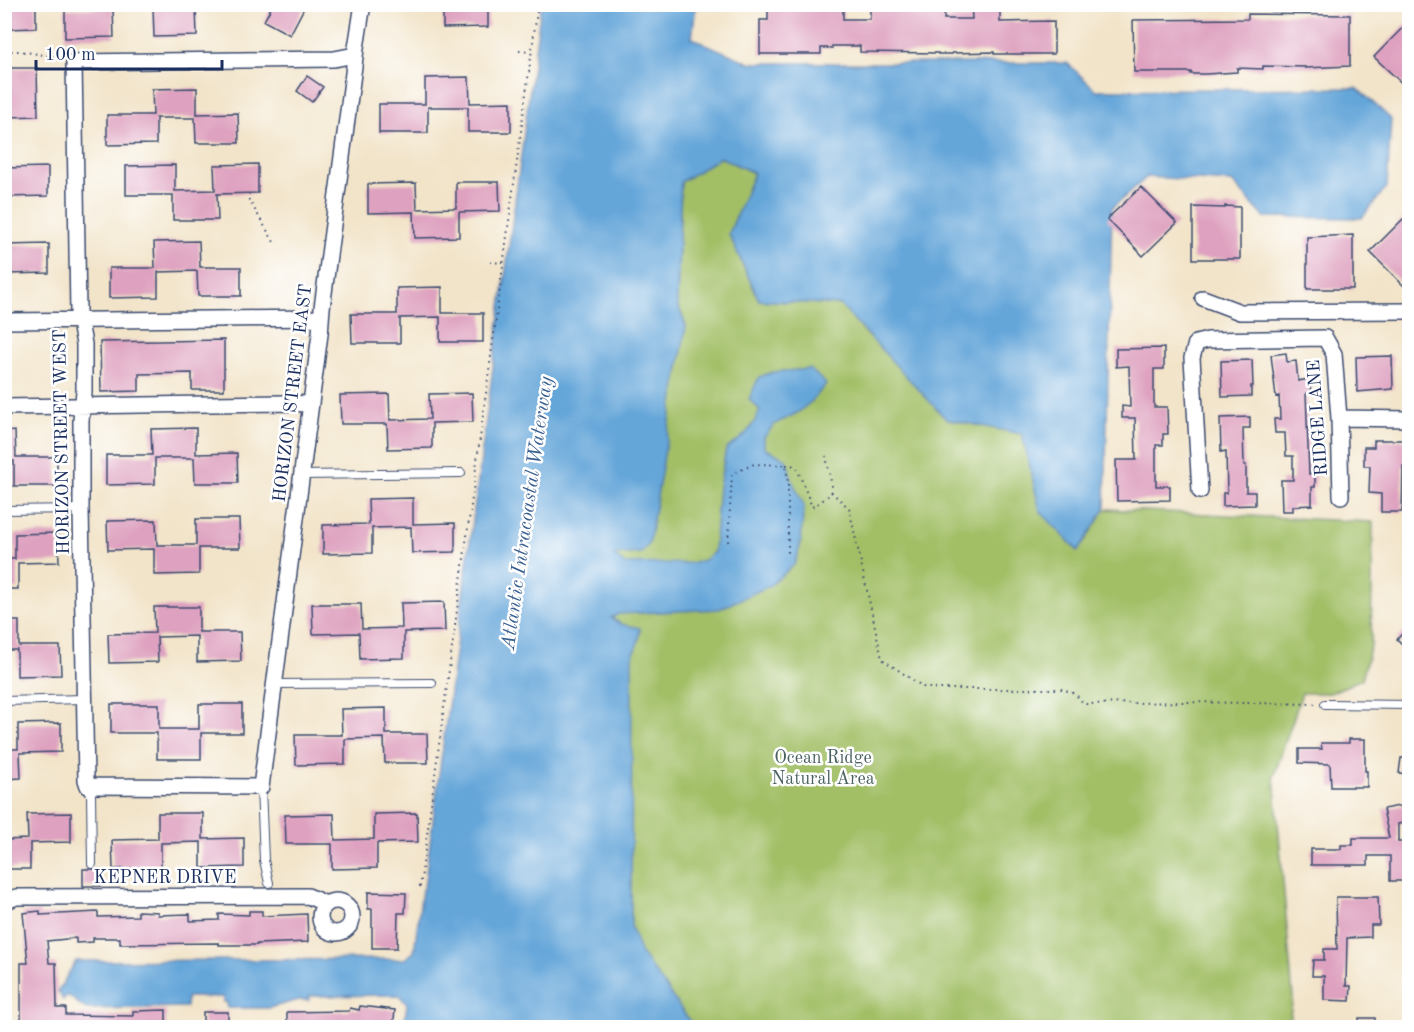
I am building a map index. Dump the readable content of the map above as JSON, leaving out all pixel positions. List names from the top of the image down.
{
  "streets": {
    "street": [
      "HORIZON STREET EAST",
      "RIDGE LANE",
      "HORIZON STREET WEST",
      "KEPNER DRIVE"
    ]
  },
  "crossings": [
    ["HORIZON STREET EAST", "HORIZON STREET WEST"]
  ],
  "water": ["Atlantic Intracoastal Waterway"],
  "parks": ["Ocean Ridge Natural Area"],
  "scale_bar": "100 m"
}
